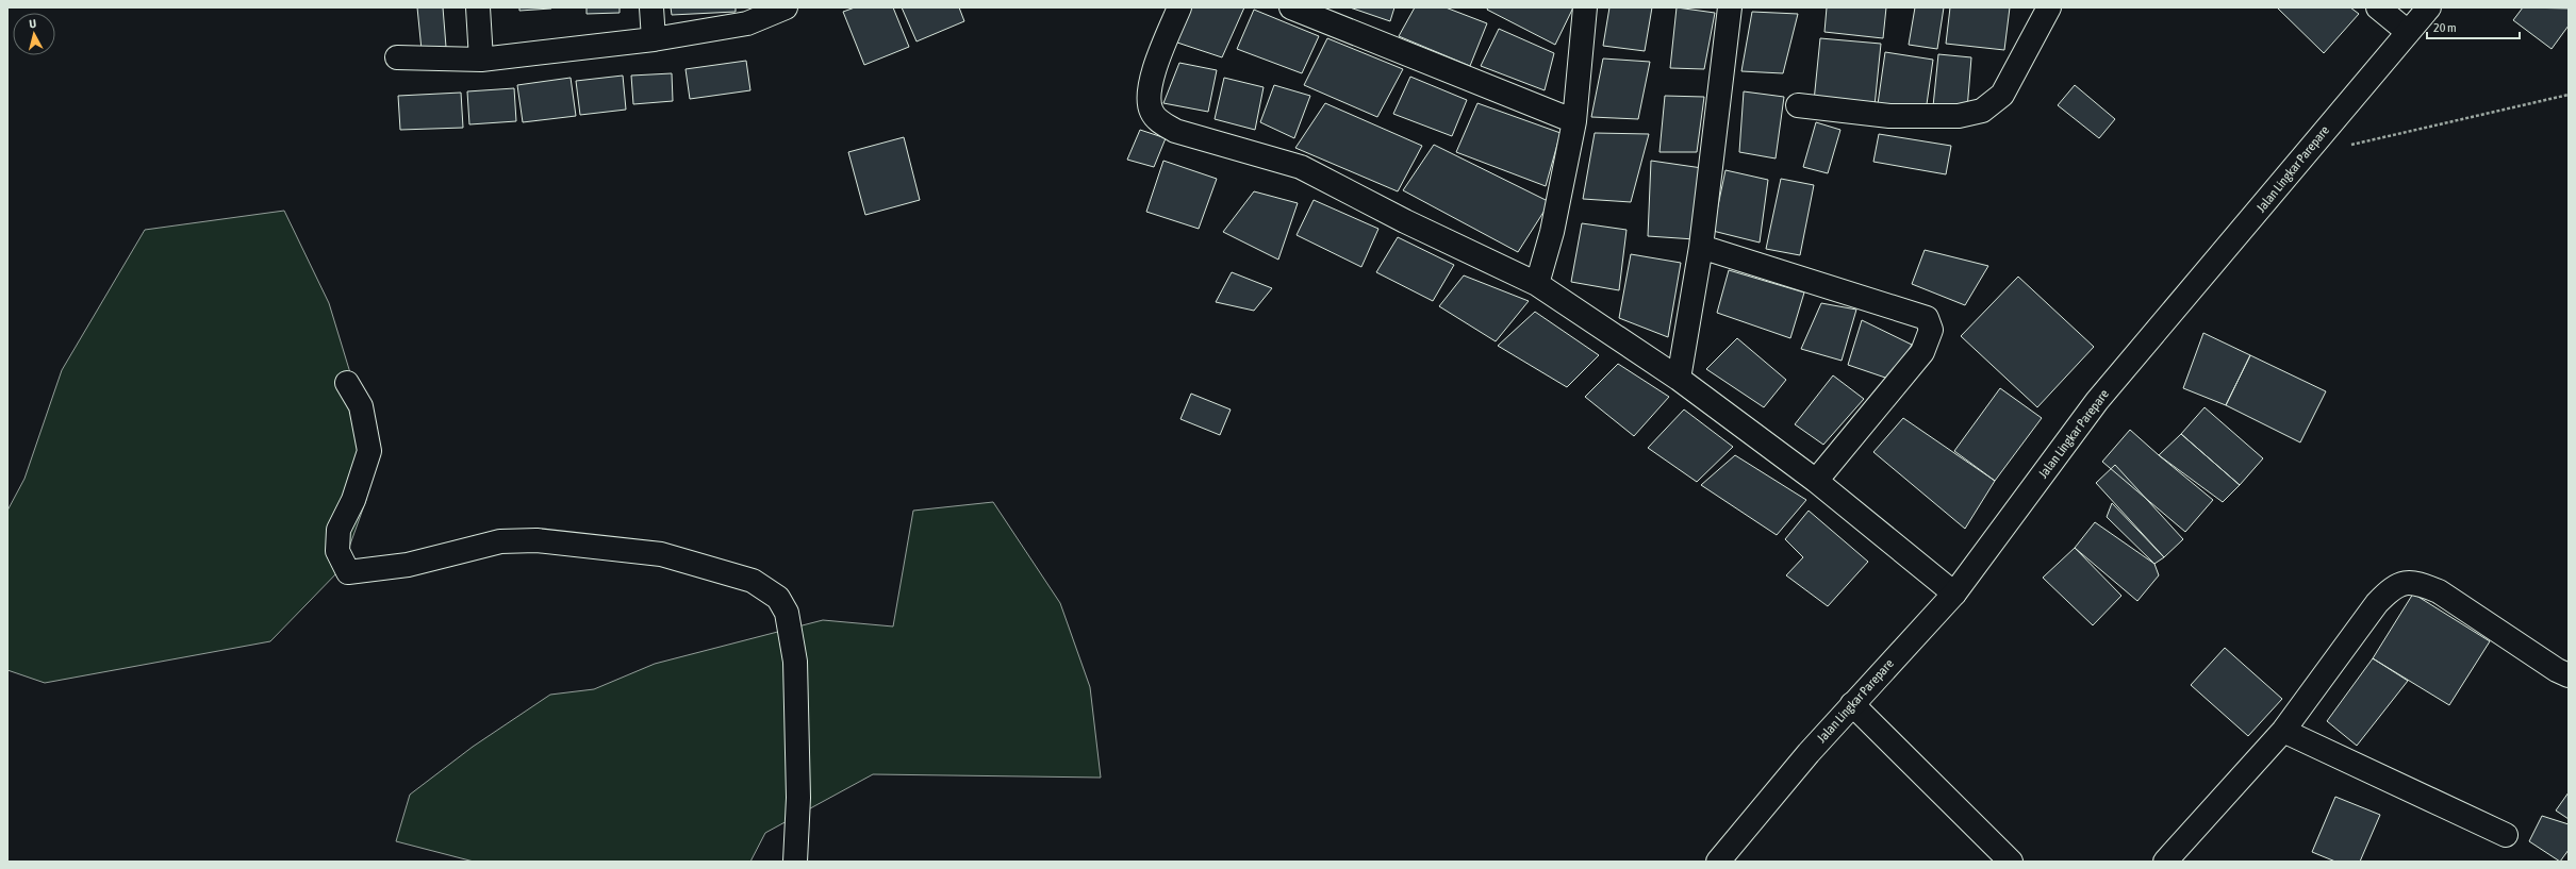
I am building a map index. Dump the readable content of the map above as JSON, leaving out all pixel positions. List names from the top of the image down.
{
  "streets": {
    "main road": ["Jalan Lingkar Parepare"]
  },
  "scale_bar": "20 m",
  "north": "top"
}
